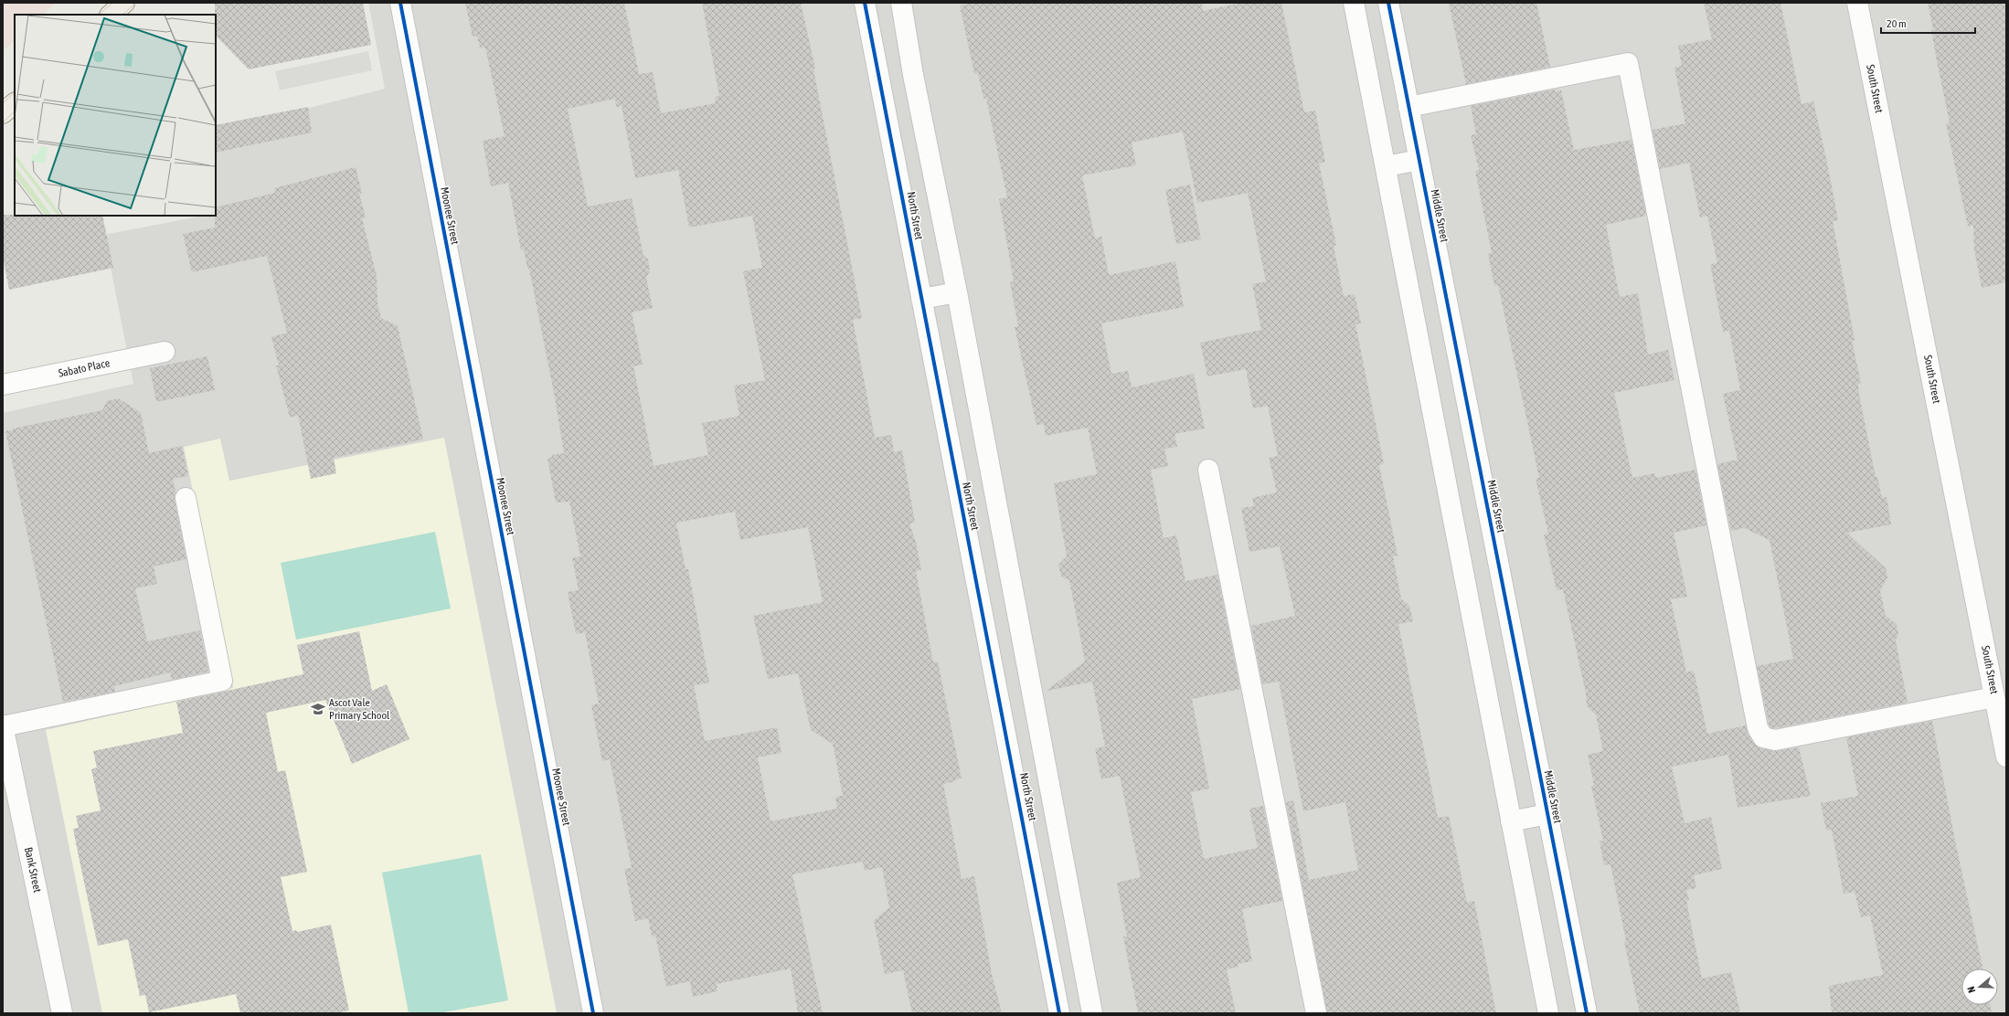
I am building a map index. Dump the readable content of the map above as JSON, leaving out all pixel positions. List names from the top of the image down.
{
  "streets": {
    "street": [
      "South Street",
      "Moonee Street",
      "North Street",
      "Middle Street",
      "Sabato Place",
      "Bank Street"
    ]
  },
  "places": {
    "school or university": ["Ascot Vale Primary School"]
  },
  "scale_bar": "20 m",
  "north": "left"
}
